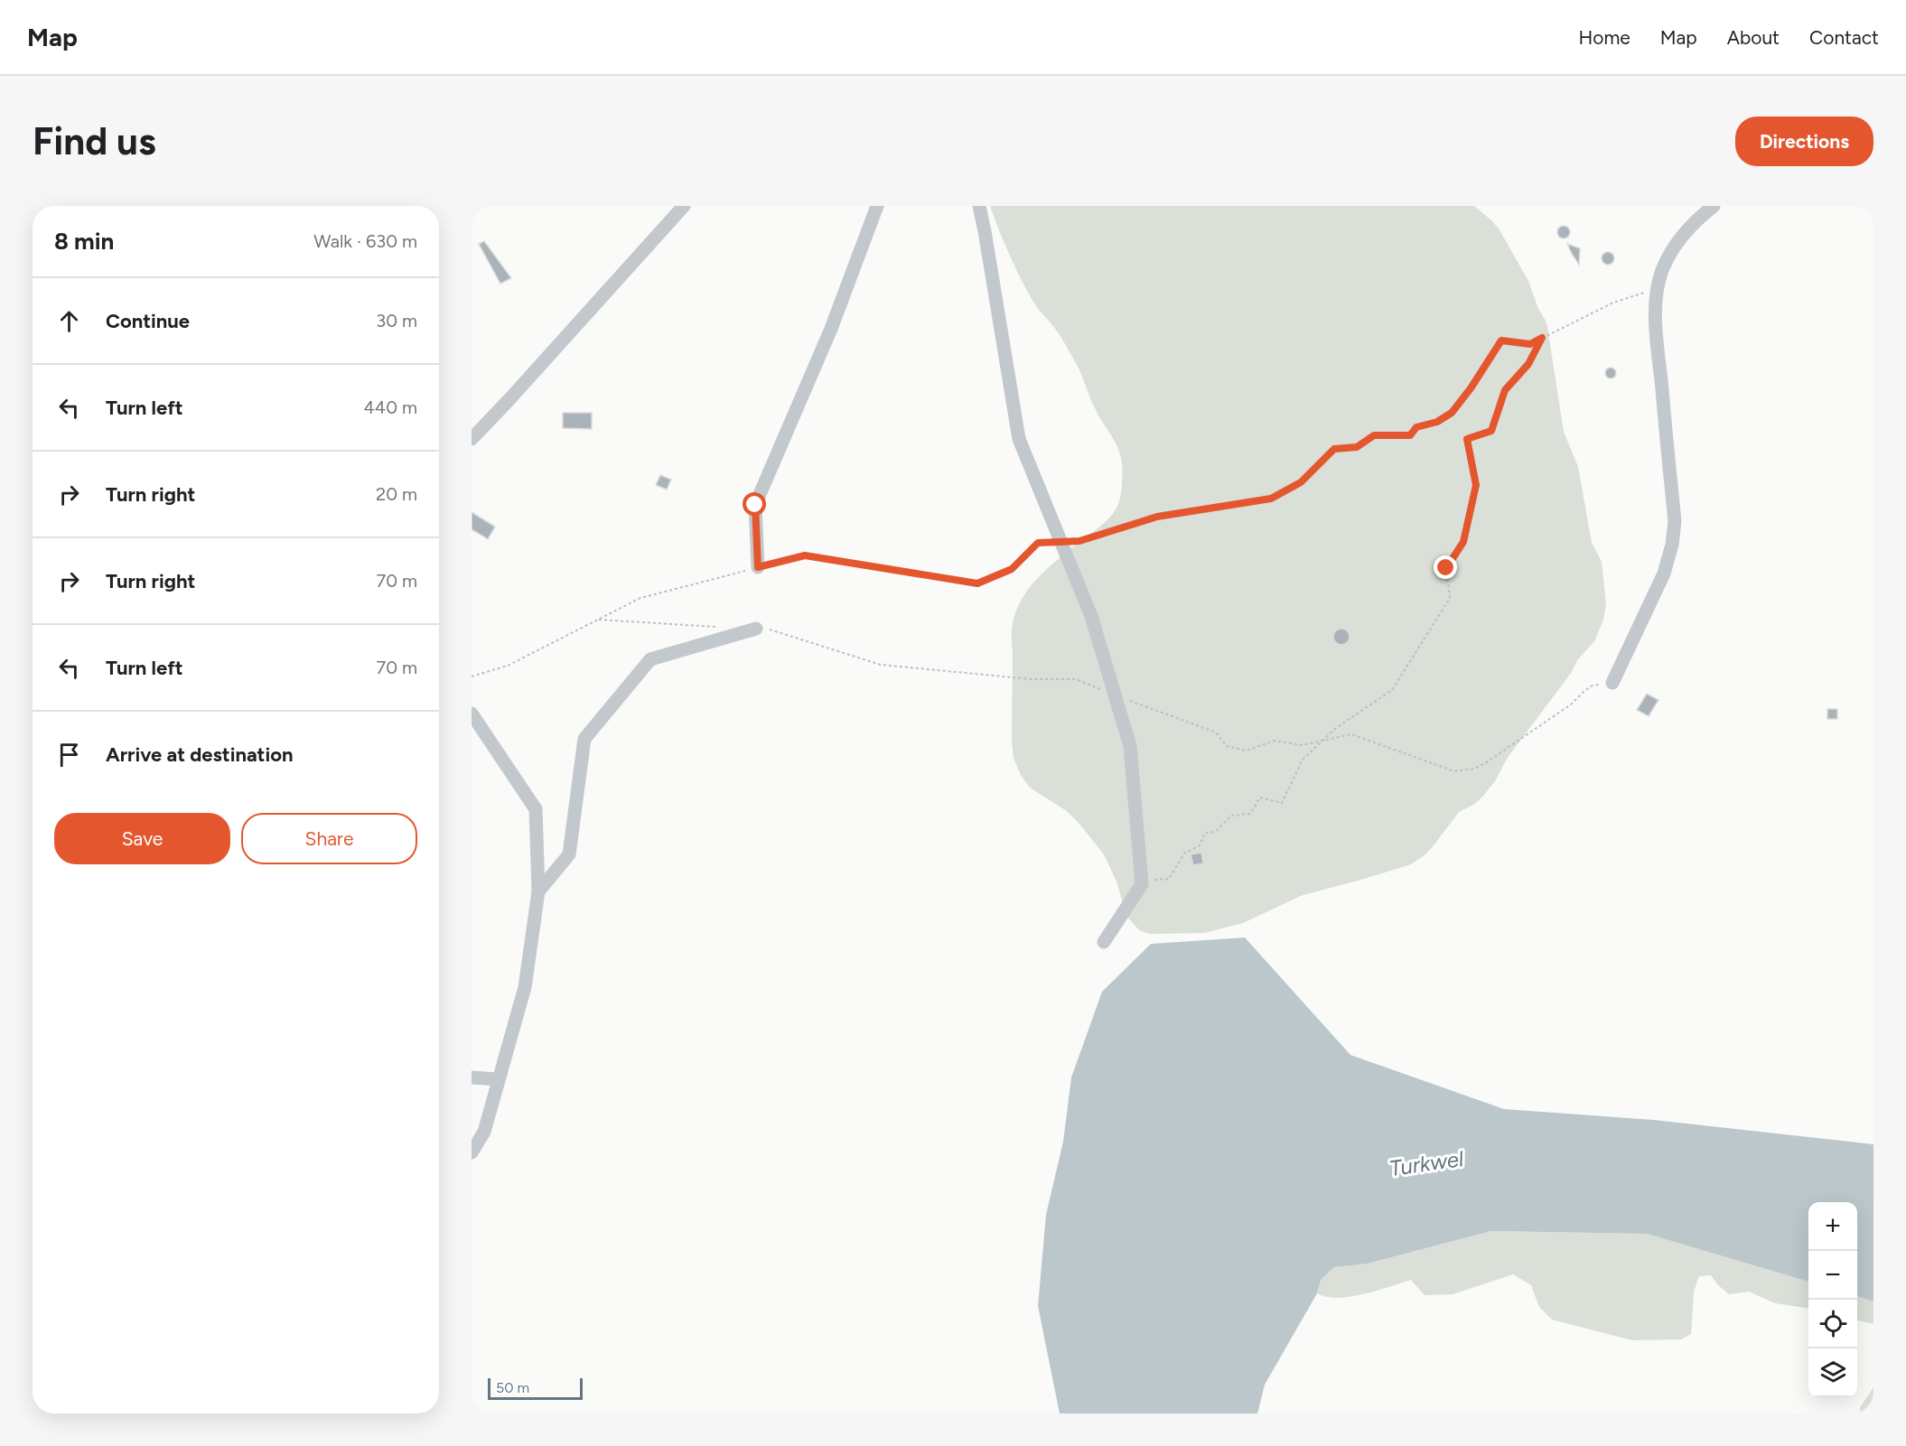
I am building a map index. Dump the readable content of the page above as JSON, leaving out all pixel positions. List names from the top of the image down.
{
  "water": ["Turkwel"],
  "scale_bar": "50 m",
  "page": {
    "header": "Map",
    "nav": [
      "Home",
      "Map",
      "About",
      "Contact"
    ],
    "buttons": [
      "Directions",
      ["Save", "Share"]
    ],
    "title": "Find us",
    "heading": ["8 min", "Walk · 630 m"],
    "list": [
      ["Continue", "30 m"],
      ["Turn left", "440 m"],
      ["Turn right", "20 m"],
      ["Turn right", "70 m"],
      ["Turn left", "70 m"],
      "Arrive at destination"
    ],
    "map_buttons": ["+", "−"],
    "scale": "50 m"
  }
}
